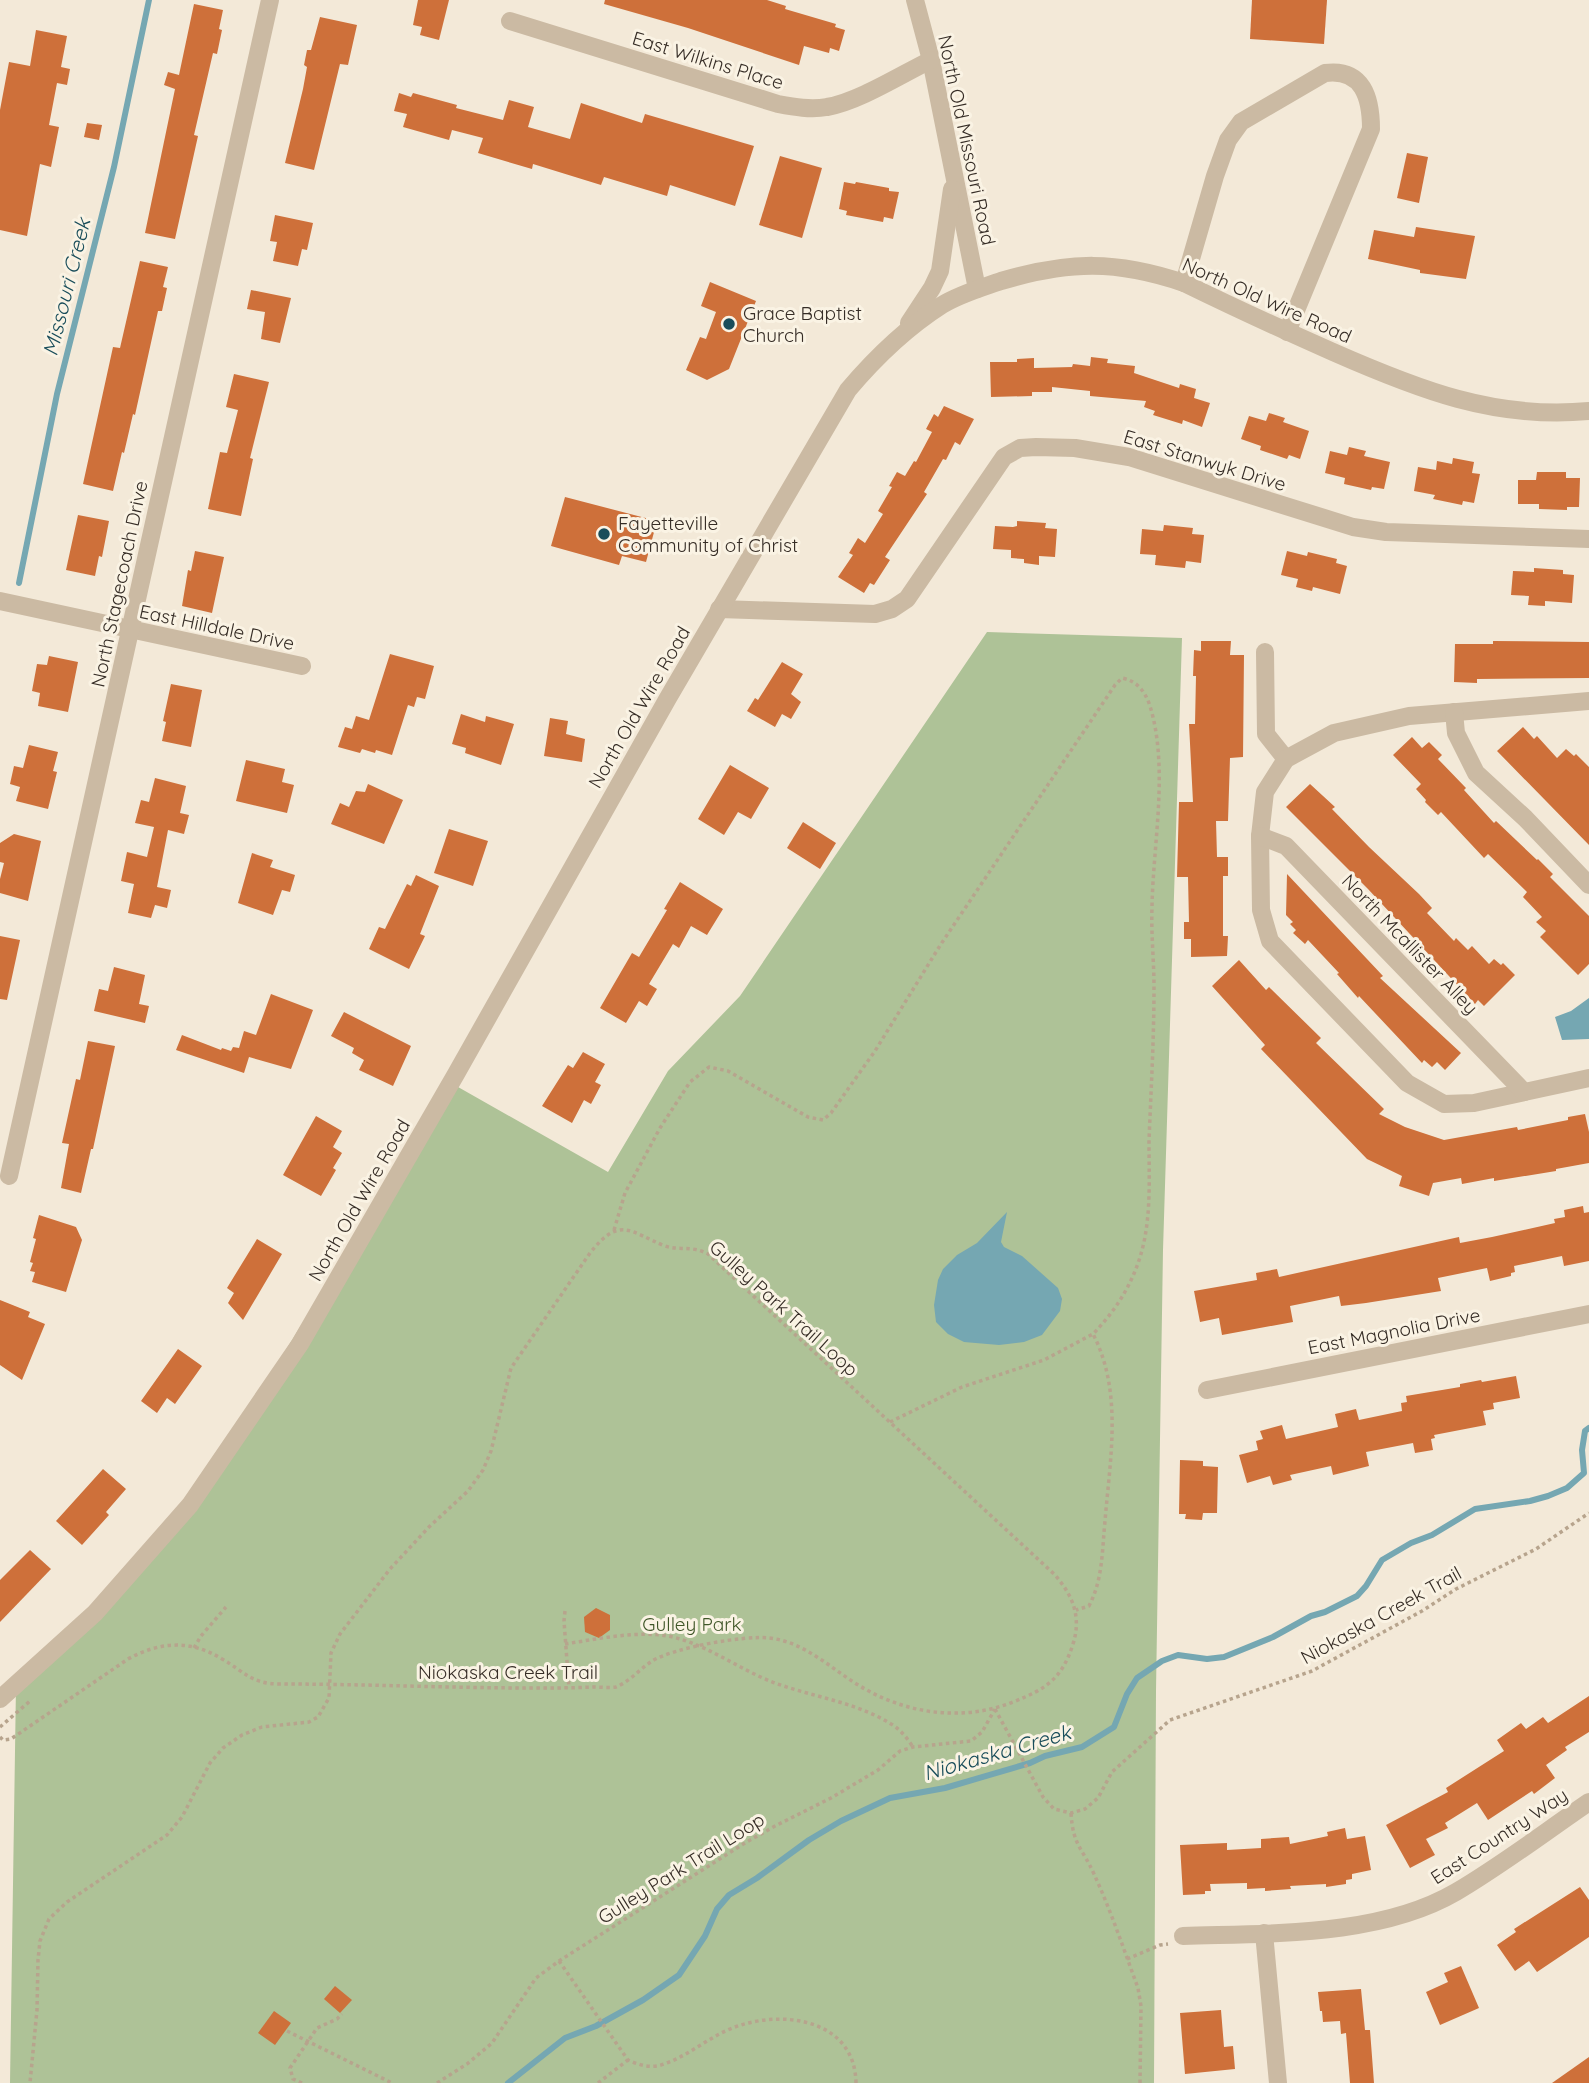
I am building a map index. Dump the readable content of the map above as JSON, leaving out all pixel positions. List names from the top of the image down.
{
  "streets": {
    "street": [
      "East Wilkins Place",
      "North Old Missouri Road",
      "North Old Wire Road",
      "East Stanwyk Drive",
      "North Stagecoach Drive",
      "East Hilldale Drive",
      "North Mcallister Alley",
      "East Magnolia Drive",
      "East Country Way"
    ],
    "path": ["Gulley Park Trail Loop", "Niokaska Creek Trail"]
  },
  "crossings": [
    ["East Wilkins Place", "North Old Missouri Road"],
    ["North Old Missouri Road", "North Old Wire Road"],
    ["North Old Wire Road", "East Stanwyk Drive"],
    ["North Stagecoach Drive", "East Hilldale Drive"],
    ["Gulley Park Trail Loop", "Niokaska Creek Trail"]
  ],
  "water": ["Missouri Creek", "Niokaska Creek"],
  "parks": ["Gulley Park"],
  "places": ["Grace Baptist Church", "Fayetteville Community of Christ"]
}
